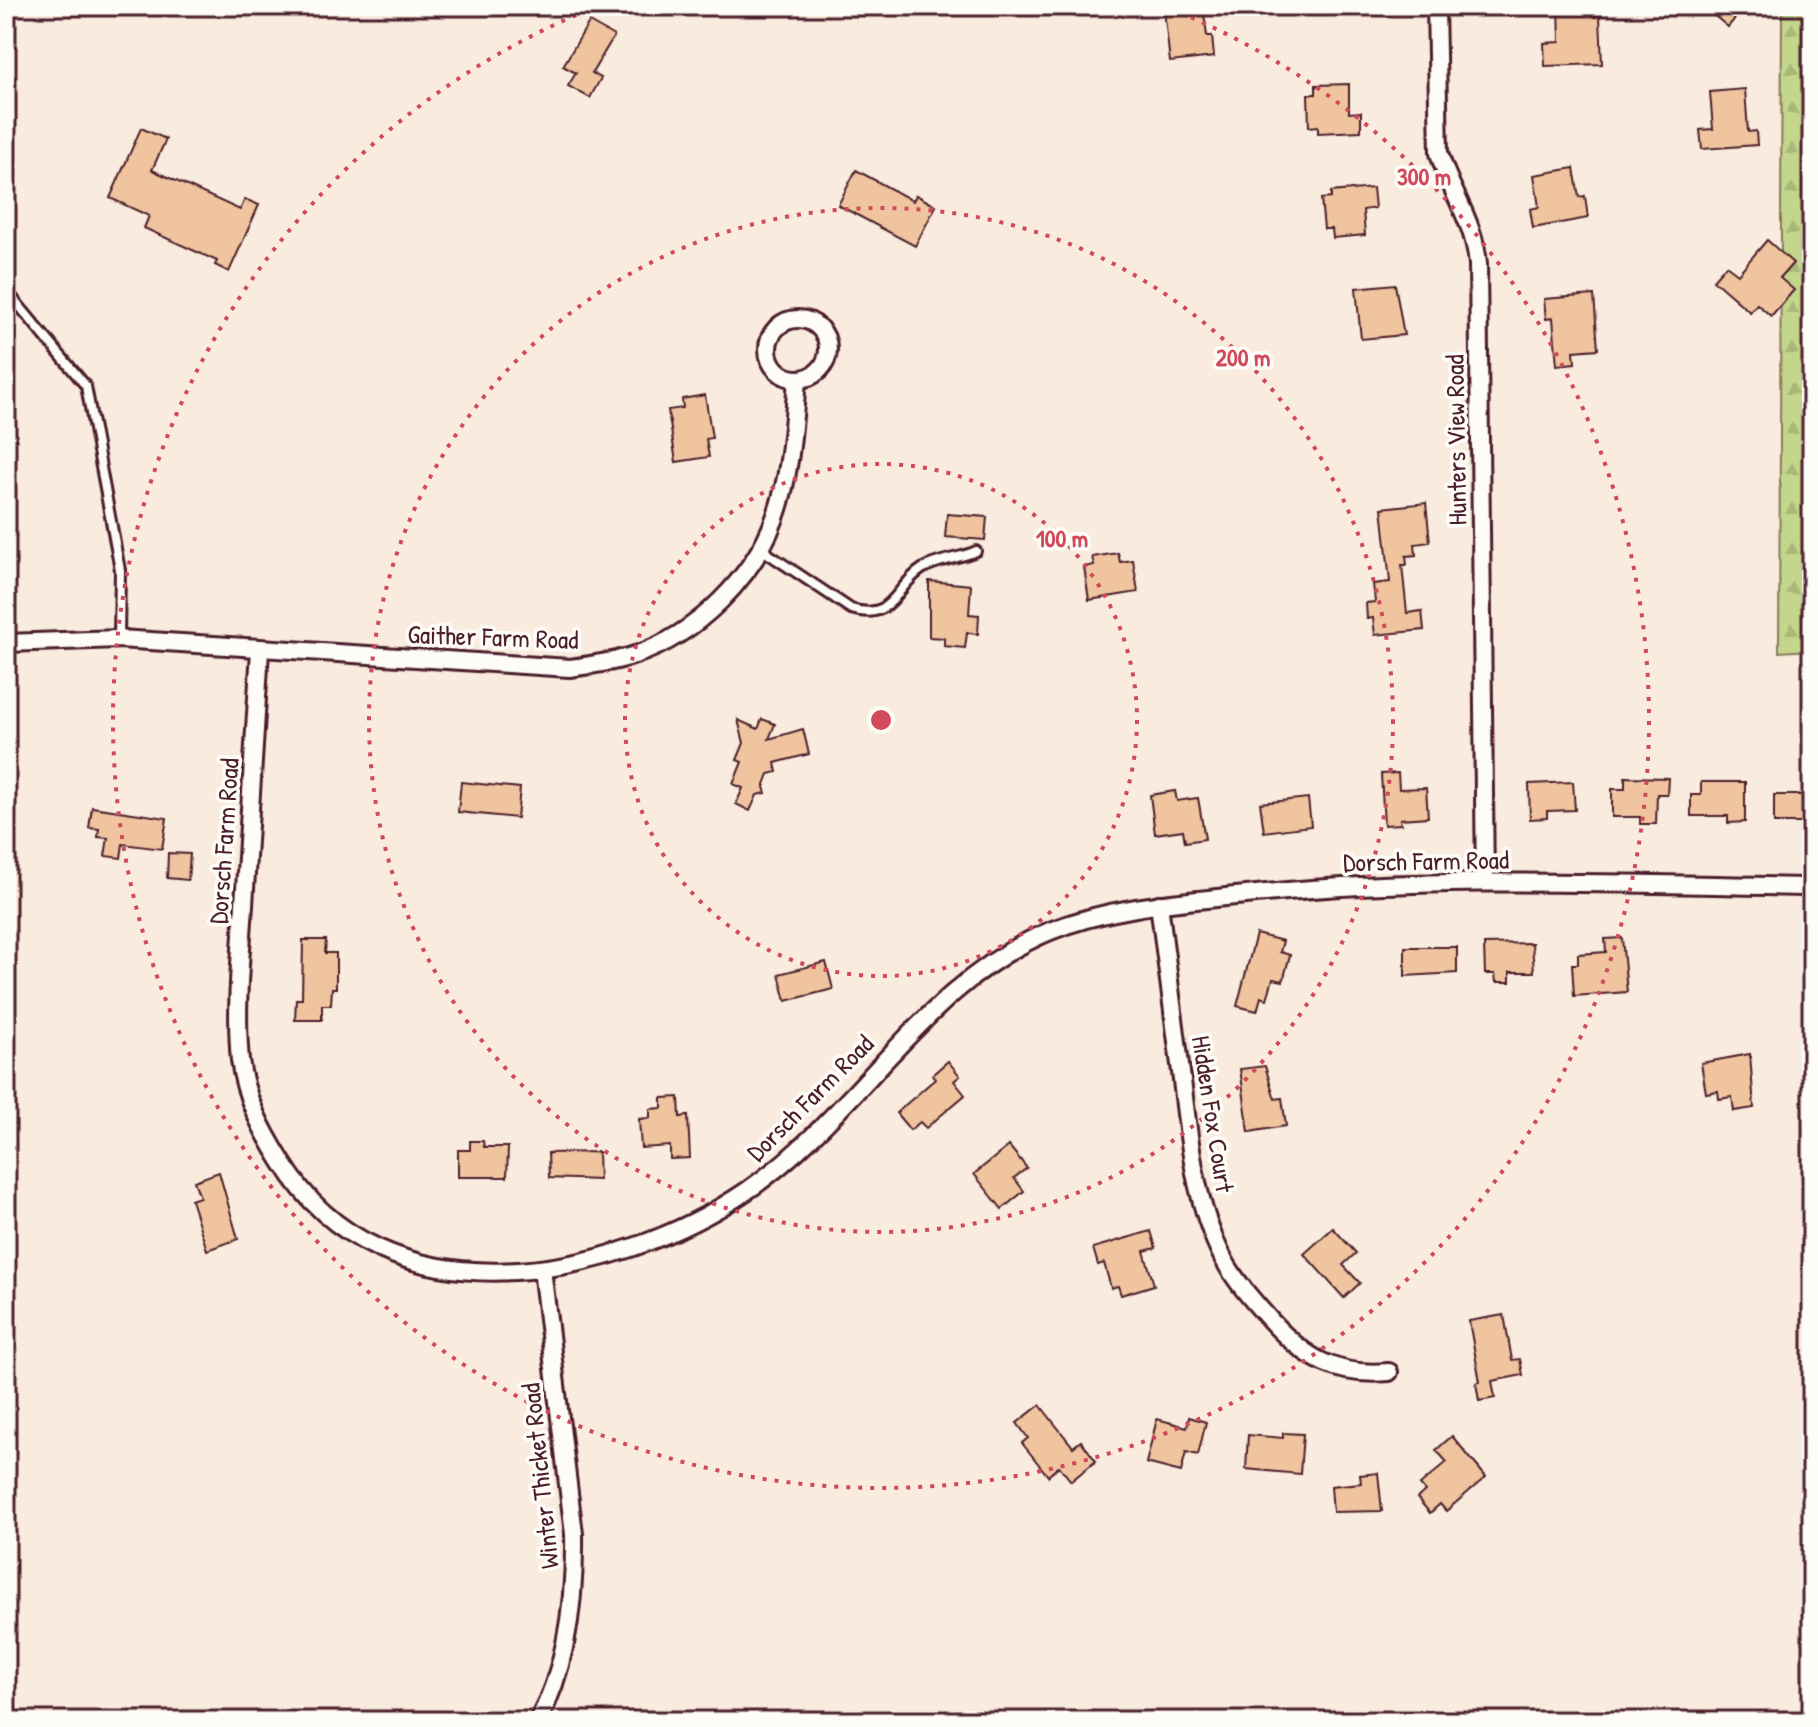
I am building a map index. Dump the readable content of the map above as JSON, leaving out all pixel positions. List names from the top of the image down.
{
  "streets": {
    "street": [
      "Hunters View Road",
      "Gaither Farm Road",
      "Dorsch Farm Road",
      "Hidden Fox Court",
      "Winter Thicket Road"
    ]
  },
  "crossings": [
    ["Hunters View Road", "Dorsch Farm Road"],
    ["Gaither Farm Road", "Dorsch Farm Road"],
    ["Dorsch Farm Road", "Hidden Fox Court"],
    ["Dorsch Farm Road", "Winter Thicket Road"]
  ],
  "rings": ["300 m", "200 m", "100 m"]
}
